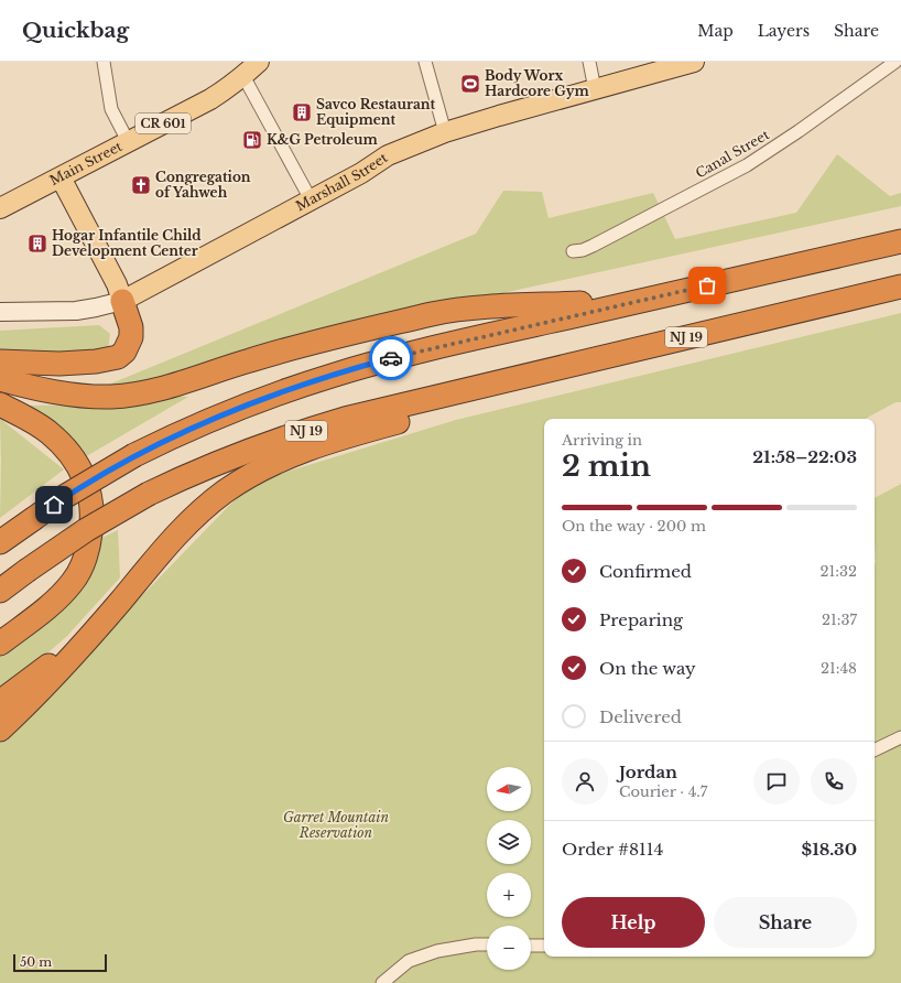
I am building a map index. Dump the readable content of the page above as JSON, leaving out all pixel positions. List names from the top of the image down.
{
  "streets": {
    "highway": ["NJ 19"],
    "main road": ["CR 601", "Main Street", "Marshall Street"],
    "street": ["Canal Street"]
  },
  "parks": ["Garret Mountain Reservation"],
  "places": {
    "sports": ["Body Worx Hardcore Gym"],
    "building": ["Savco Restaurant Equipment", "Hogar Infantile Child Development Center"],
    "fuel station": ["K&G Petroleum"],
    "church": ["Congregation of Yahweh"]
  },
  "scale_bar": "50 m",
  "north": "left",
  "page": {
    "header": "Quickbag",
    "nav": ["Map", "Layers", "Share"],
    "heading": ["2 min", "Arriving in", "21:58–22:03"],
    "panel": [
      "Jordan",
      "Courier · 4.7",
      "Order #8114",
      "$18.30"
    ],
    "bar": "On the way · 200 m",
    "list": [
      ["Confirmed", "21:32"],
      ["Preparing", "21:37"],
      ["On the way", "21:48"],
      "Delivered"
    ],
    "map_buttons": ["+", "−"],
    "buttons": ["Help", "Share"],
    "scale": "50 m"
  }
}
